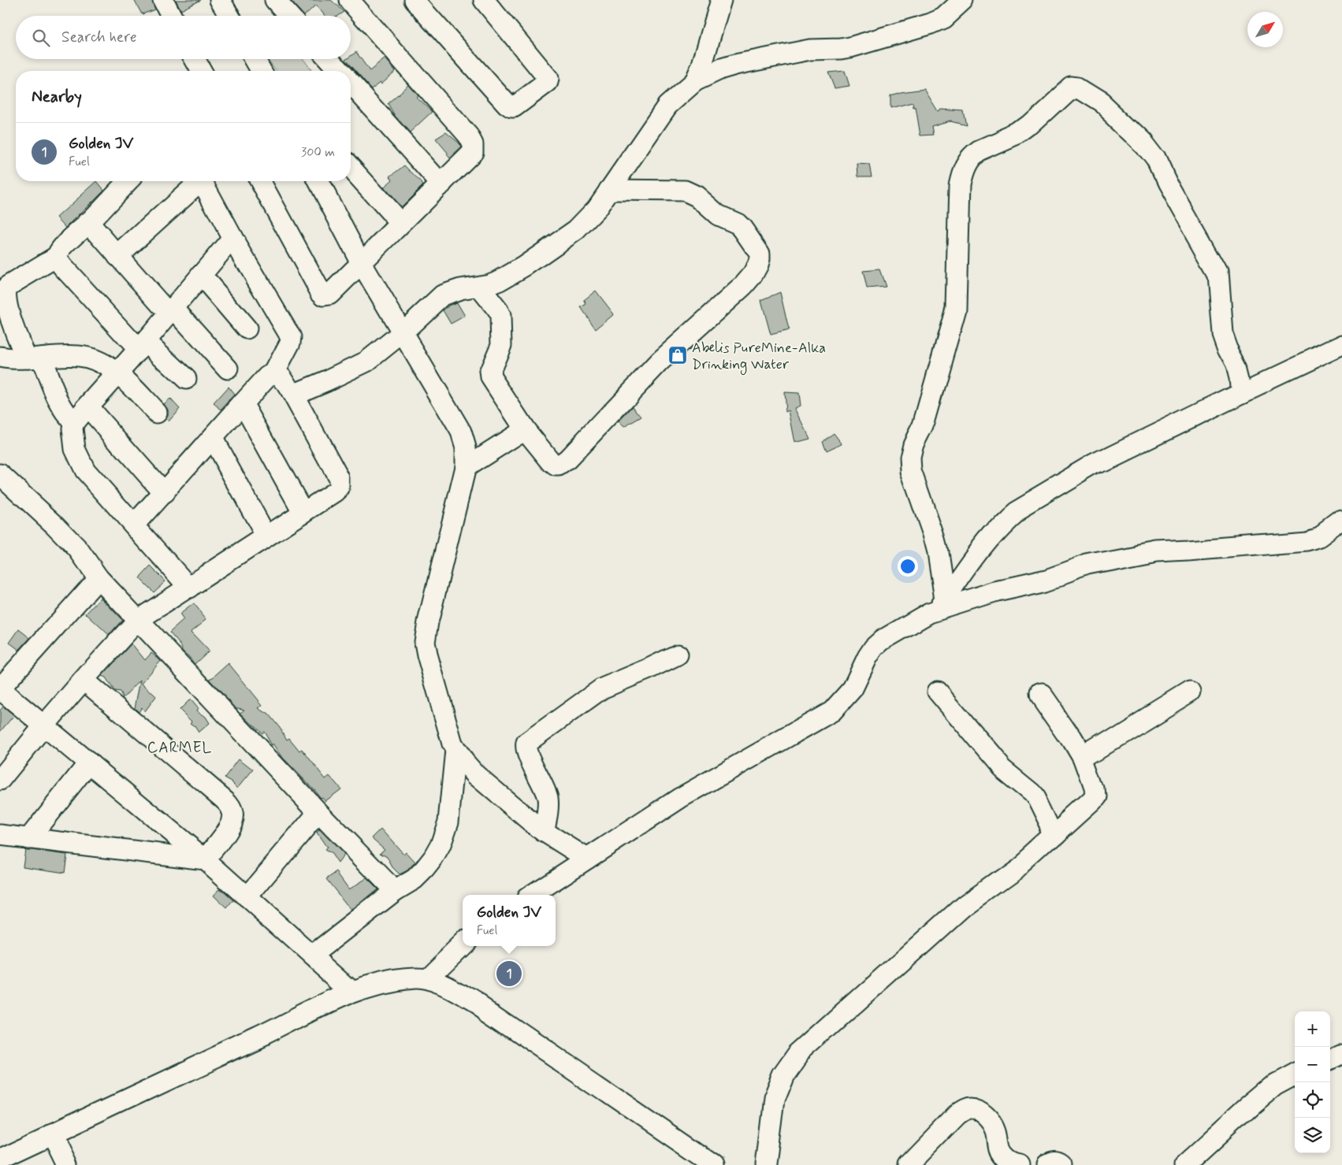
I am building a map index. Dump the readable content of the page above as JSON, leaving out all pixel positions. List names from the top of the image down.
{
  "districts": ["CARMEL"],
  "places": {
    "shop": ["Abelis PureMine-Alka Drinking Water"]
  },
  "north": "top right",
  "page": {
    "search": "Search here",
    "heading": "Nearby",
    "list": [
      {
        "mark": "1",
        "name": "Golden JV",
        "note": "Fuel",
        "value": "300 m"
      }
    ],
    "popup": ["Golden JV", "Fuel"],
    "pins": "1",
    "map_buttons": ["+", "−"]
  }
}
